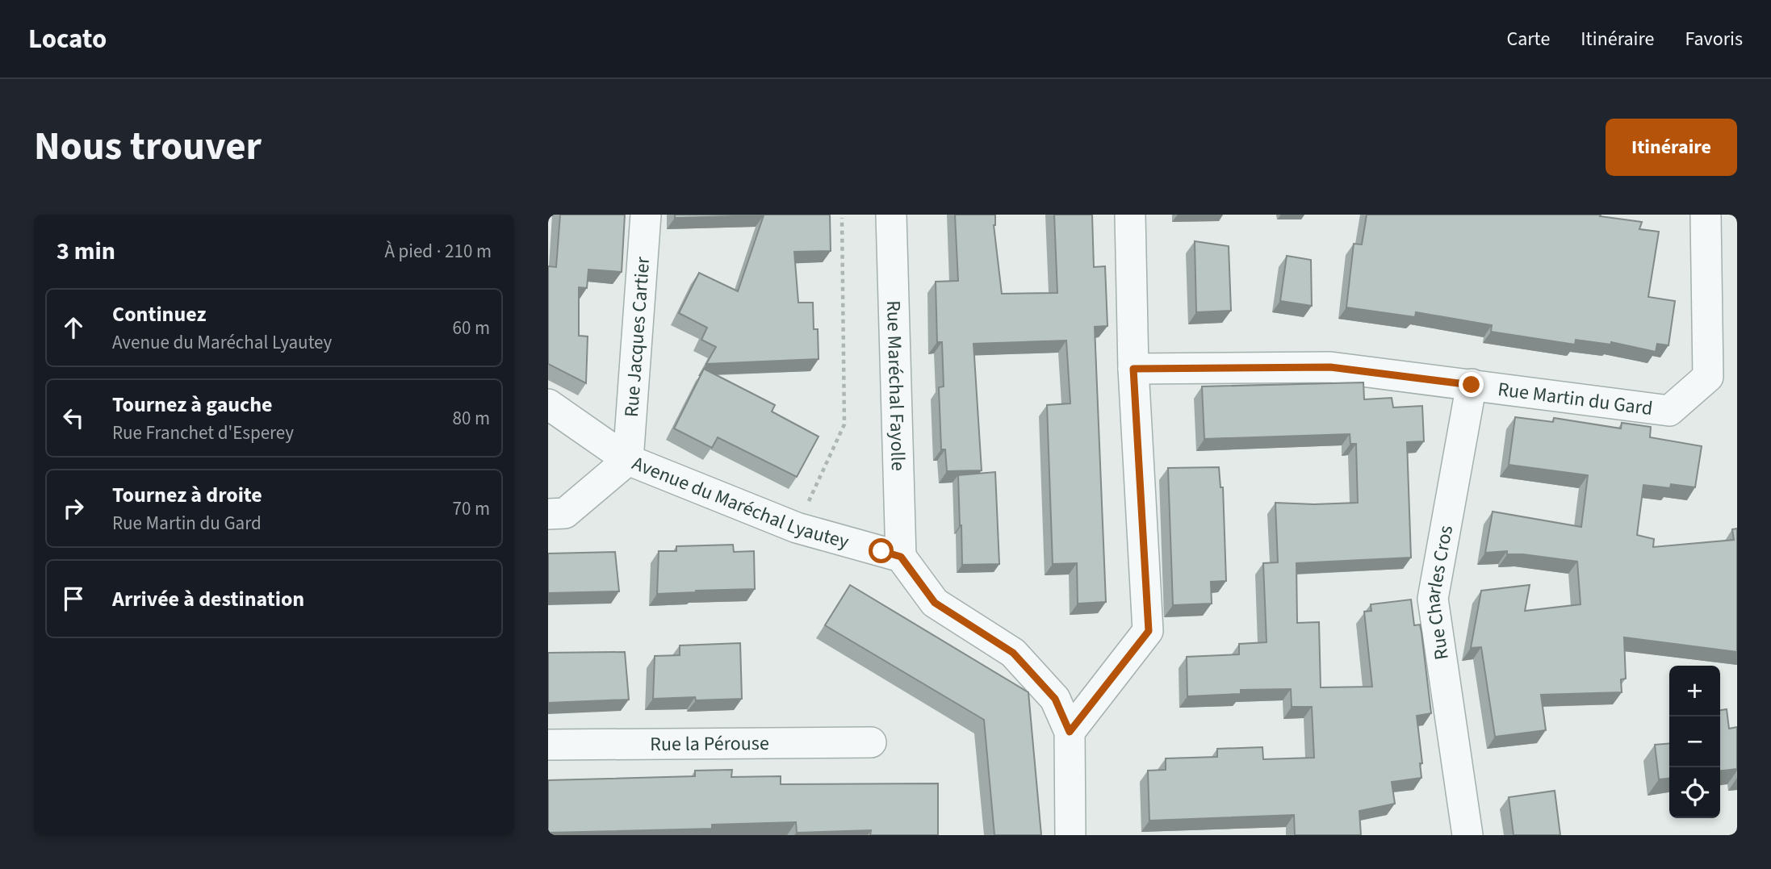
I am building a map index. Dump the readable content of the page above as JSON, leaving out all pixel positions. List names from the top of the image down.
{
  "streets": {
    "street": [
      "Rue Jacques Cartier",
      "Rue Maréchal Fayolle",
      "Rue Martin du Gard",
      "Avenue du Maréchal Lyautey",
      "Rue Charles Cros",
      "Rue la Pérouse"
    ]
  },
  "crossings": [
    ["Rue Jacques Cartier", "Avenue du Maréchal Lyautey"],
    ["Rue Maréchal Fayolle", "Avenue du Maréchal Lyautey"],
    ["Rue Martin du Gard", "Rue Charles Cros"]
  ],
  "page": {
    "header": "Locato",
    "nav": ["Carte", "Itinéraire", "Favoris"],
    "title": "Nous trouver",
    "buttons": "Itinéraire",
    "heading": ["3 min", "À pied · 210 m"],
    "list": [
      ["Continuez", "Avenue du Maréchal Lyautey", "60 m"],
      ["Tournez à gauche", "Rue Franchet d'Esperey", "80 m"],
      ["Tournez à droite", "Rue Martin du Gard", "70 m"],
      "Arrivée à destination"
    ],
    "map_buttons": ["+", "−"]
  }
}
